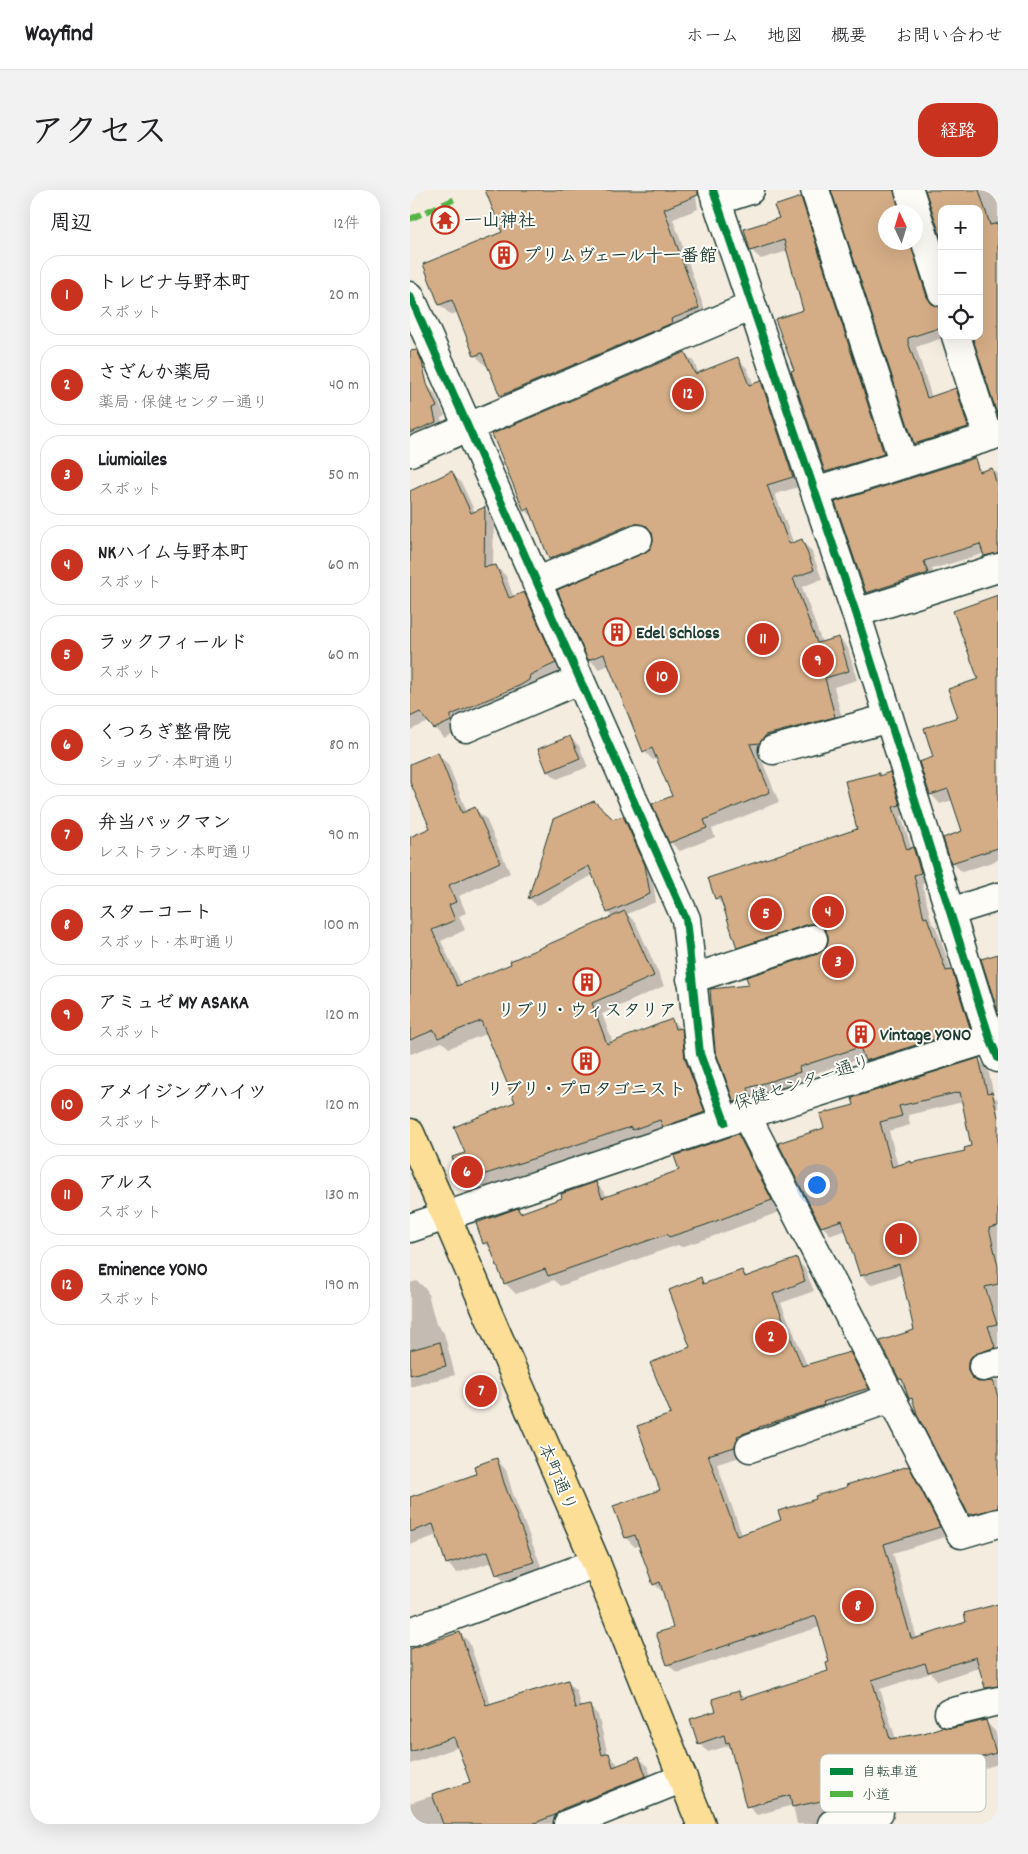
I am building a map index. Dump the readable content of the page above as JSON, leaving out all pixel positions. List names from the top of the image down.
{
  "streets": {
    "main road": ["本町通り"],
    "street": ["保健センター通り"]
  },
  "crossings": [
    ["保健センター通り", "本町通り"]
  ],
  "places": {
    "temple": ["一山神社"],
    "building": [
      "プリムヴェール十一番館",
      "Edel Schloss",
      "リブリ・ウィスタリア",
      "Vintage YONO",
      "リブリ・プロタゴニスト"
    ]
  },
  "legend": ["自転車道", "小道"],
  "north": "top",
  "page": {
    "header": "Wayfind",
    "nav": [
      "ホーム",
      "地図",
      "概要",
      "お問い合わせ"
    ],
    "title": "アクセス",
    "buttons": "経路",
    "heading": ["周辺", "12件"],
    "map_buttons": ["+", "−"],
    "list": [
      {
        "mark": "1",
        "name": "トレビナ与野本町",
        "note": "スポット",
        "value": "20 m"
      },
      {
        "mark": "2",
        "name": "さざんか薬局",
        "note": "薬局 · 保健センター通り",
        "value": "40 m"
      },
      {
        "mark": "3",
        "name": "Liumiailes",
        "note": "スポット",
        "value": "50 m"
      },
      {
        "mark": "4",
        "name": "NKハイム与野本町",
        "note": "スポット",
        "value": "60 m"
      },
      {
        "mark": "5",
        "name": "ラックフィールド",
        "note": "スポット",
        "value": "60 m"
      },
      {
        "mark": "6",
        "name": "くつろぎ整骨院",
        "note": "ショップ · 本町通り",
        "value": "80 m"
      },
      {
        "mark": "7",
        "name": "弁当パックマン",
        "note": "レストラン · 本町通り",
        "value": "90 m"
      },
      {
        "mark": "8",
        "name": "スターコート",
        "note": "スポット · 本町通り",
        "value": "100 m"
      },
      {
        "mark": "9",
        "name": "アミュゼ MY ASAKA",
        "note": "スポット",
        "value": "120 m"
      },
      {
        "mark": "10",
        "name": "アメイジングハイツ",
        "note": "スポット",
        "value": "120 m"
      },
      {
        "mark": "11",
        "name": "アルス",
        "note": "スポット",
        "value": "130 m"
      },
      {
        "mark": "12",
        "name": "Eminence YONO",
        "note": "スポット",
        "value": "190 m"
      }
    ],
    "pins": [
      "12",
      "11",
      "9",
      "10",
      "4",
      "5",
      "3",
      "6",
      "1",
      "2",
      "7",
      "8"
    ]
  }
}
